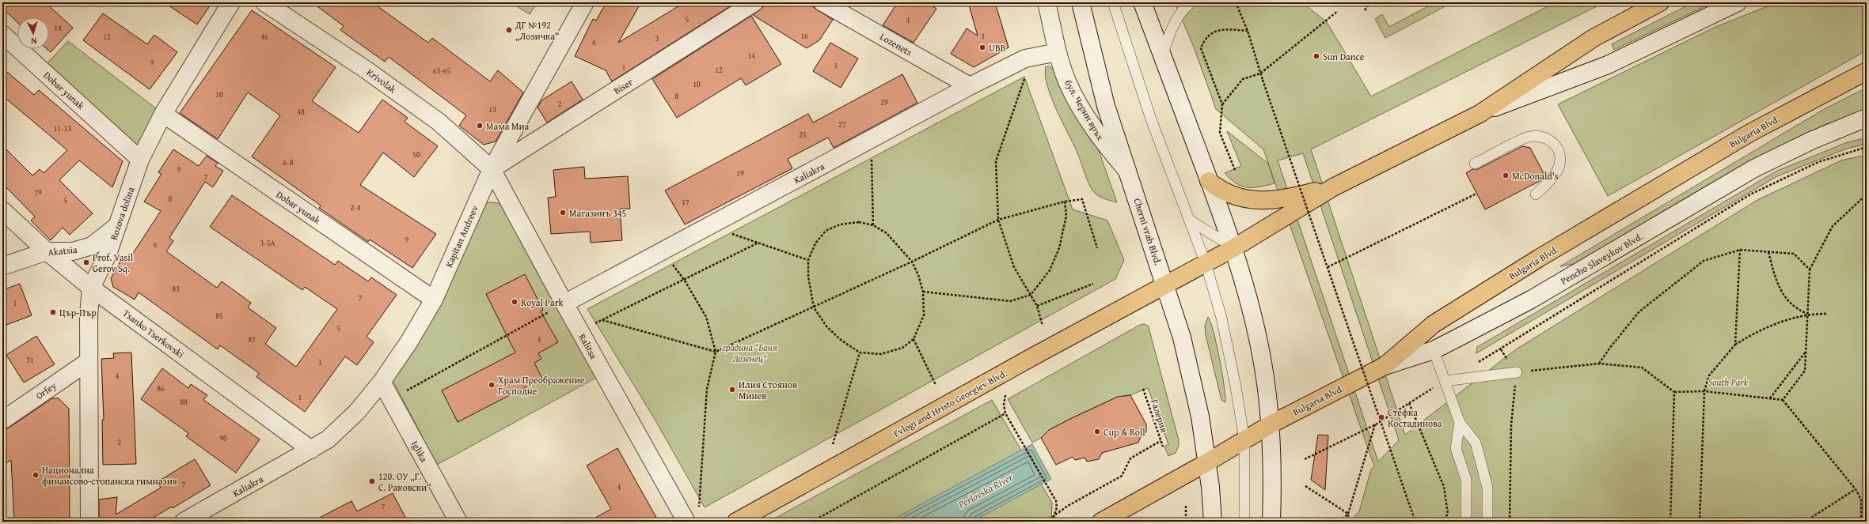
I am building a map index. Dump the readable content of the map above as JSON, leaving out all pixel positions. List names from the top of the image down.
{
  "streets": {
    "main road": ["Bulgaria Blvd.", "Evlogi and Hristo Georgiev Blvd."],
    "street": [
      "Lozenets",
      "Krivolak",
      "Biser",
      "Dobar yunak",
      "бул. Черни връх",
      "Kaliakra",
      "Rozova dolina",
      "Cherni vrah Blvd.",
      "Kapitan Andreev",
      "Akatsia",
      "Pencho Slaveykov Blvd.",
      "Tsanko Tserkovski",
      "Ralitsa",
      "Orfey",
      "Iglika"
    ],
    "path": ["Галерия"]
  },
  "crossings": [
    ["Lozenets", "Kaliakra"],
    ["Krivolak", "Biser"],
    ["Krivolak", "Kapitan Andreev"],
    ["Krivolak", "Ralitsa"],
    ["Biser", "Kapitan Andreev"],
    ["Biser", "Ralitsa"],
    ["Dobar yunak", "Rozova dolina"],
    ["Dobar yunak", "Kapitan Andreev"],
    ["бул. Черни връх", "Kaliakra"],
    ["бул. Черни връх", "Cherni vrah Blvd."],
    ["Bulgaria Blvd.", "Cherni vrah Blvd."],
    ["Bulgaria Blvd.", "Pencho Slaveykov Blvd."],
    ["Kaliakra", "Kapitan Andreev"],
    ["Kaliakra", "Tsanko Tserkovski"],
    ["Kaliakra", "Ralitsa"],
    ["Rozova dolina", "Akatsia"],
    ["Rozova dolina", "Tsanko Tserkovski"],
    ["Rozova dolina", "Orfey"],
    ["Cherni vrah Blvd.", "Evlogi and Hristo Georgiev Blvd."],
    ["Kapitan Andreev", "Tsanko Tserkovski"],
    ["Kapitan Andreev", "Ralitsa"],
    ["Kapitan Andreev", "Iglika"],
    ["Akatsia", "Tsanko Tserkovski"]
  ],
  "water": ["Perlovska River"],
  "parks": ["градина \"Баня Лозенец\"", "South Park"],
  "places": [
    "ДГ №192 „Лозичка“",
    "UBB",
    "Sun Dance",
    "Мама Миа",
    "McDonald's",
    "Магазинъ 345",
    "Prof. Vasil Gerov Sq.",
    "Royal Park",
    "Цър-Пър",
    "Храм Преображение Господне",
    "Илия Стоянов Минев",
    "Стефка Костадинова",
    "Cup & Roll",
    "Национална финансово-стопанска гимназия",
    "120. ОУ „Г. С. Раковски“"
  ],
  "house_numbers": [
    "5",
    "4",
    "14",
    "16",
    "1",
    "12",
    "46",
    "3",
    "4",
    "14",
    "9",
    "1",
    "1",
    "12",
    "63-65",
    "10",
    "10",
    "8",
    "29",
    "2",
    "13",
    "48",
    "27",
    "11-13",
    "25",
    "50",
    "6-8",
    "9",
    "19",
    "7",
    "79",
    "8",
    "5",
    "17",
    "2-4",
    "9",
    "3-5А",
    "6",
    "83",
    "7",
    "1",
    "85",
    "5",
    "87",
    "4",
    "31",
    "3",
    "4",
    "86",
    "1",
    "88",
    "90",
    "2",
    "7",
    "4",
    "7"
  ],
  "north": "bottom"
}
